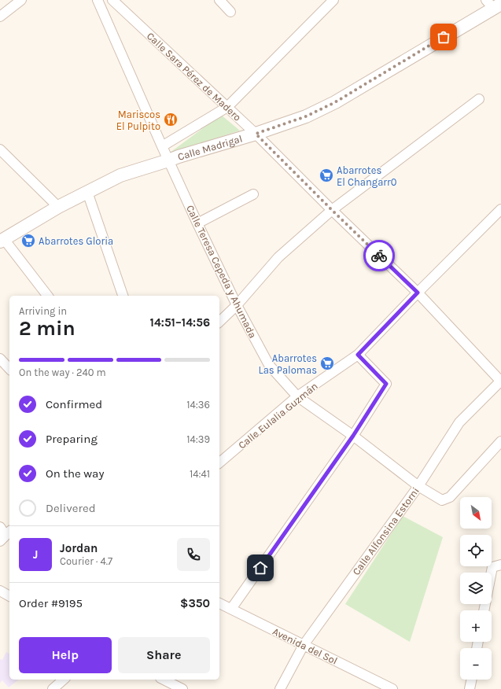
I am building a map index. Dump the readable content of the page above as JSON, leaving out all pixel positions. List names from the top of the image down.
{
  "streets": {
    "street": [
      "Calle Sara Pérez de Madero",
      "Calle Madrigal",
      "Calle Teresa Cepeda y Ahumada",
      "Calle Eulalia Guzmán",
      "Calle Alfonsina Estorni",
      "Avenida del Sol"
    ]
  },
  "crossings": [
    ["Calle Sara Pérez de Madero", "Calle Madrigal"],
    ["Calle Sara Pérez de Madero", "Calle Eulalia Guzmán"],
    ["Calle Sara Pérez de Madero", "Calle Alfonsina Estorni"],
    ["Calle Madrigal", "Calle Teresa Cepeda y Ahumada"],
    ["Calle Teresa Cepeda y Ahumada", "Calle Eulalia Guzmán"],
    ["Calle Teresa Cepeda y Ahumada", "Calle Alfonsina Estorni"],
    ["Calle Alfonsina Estorni", "Avenida del Sol"]
  ],
  "places": {
    "restaurant": ["Mariscos El Pulpito"],
    "supermarket": ["Abarrotes El Changarr0", "Abarrotes Gloria", "Abarrotes Las Palomas"]
  },
  "north": "bottom right",
  "page": {
    "heading": ["2 min", "Arriving in", "14:51–14:56"],
    "panel": [
      "Jordan",
      "Courier · 4.7",
      "Order #9195",
      "$350"
    ],
    "bar": "On the way · 240 m",
    "list": [
      ["Confirmed", "14:36"],
      ["Preparing", "14:39"],
      ["On the way", "14:41"],
      "Delivered"
    ],
    "map_buttons": ["+", "−"],
    "round": "J",
    "buttons": ["Help", "Share"]
  }
}
